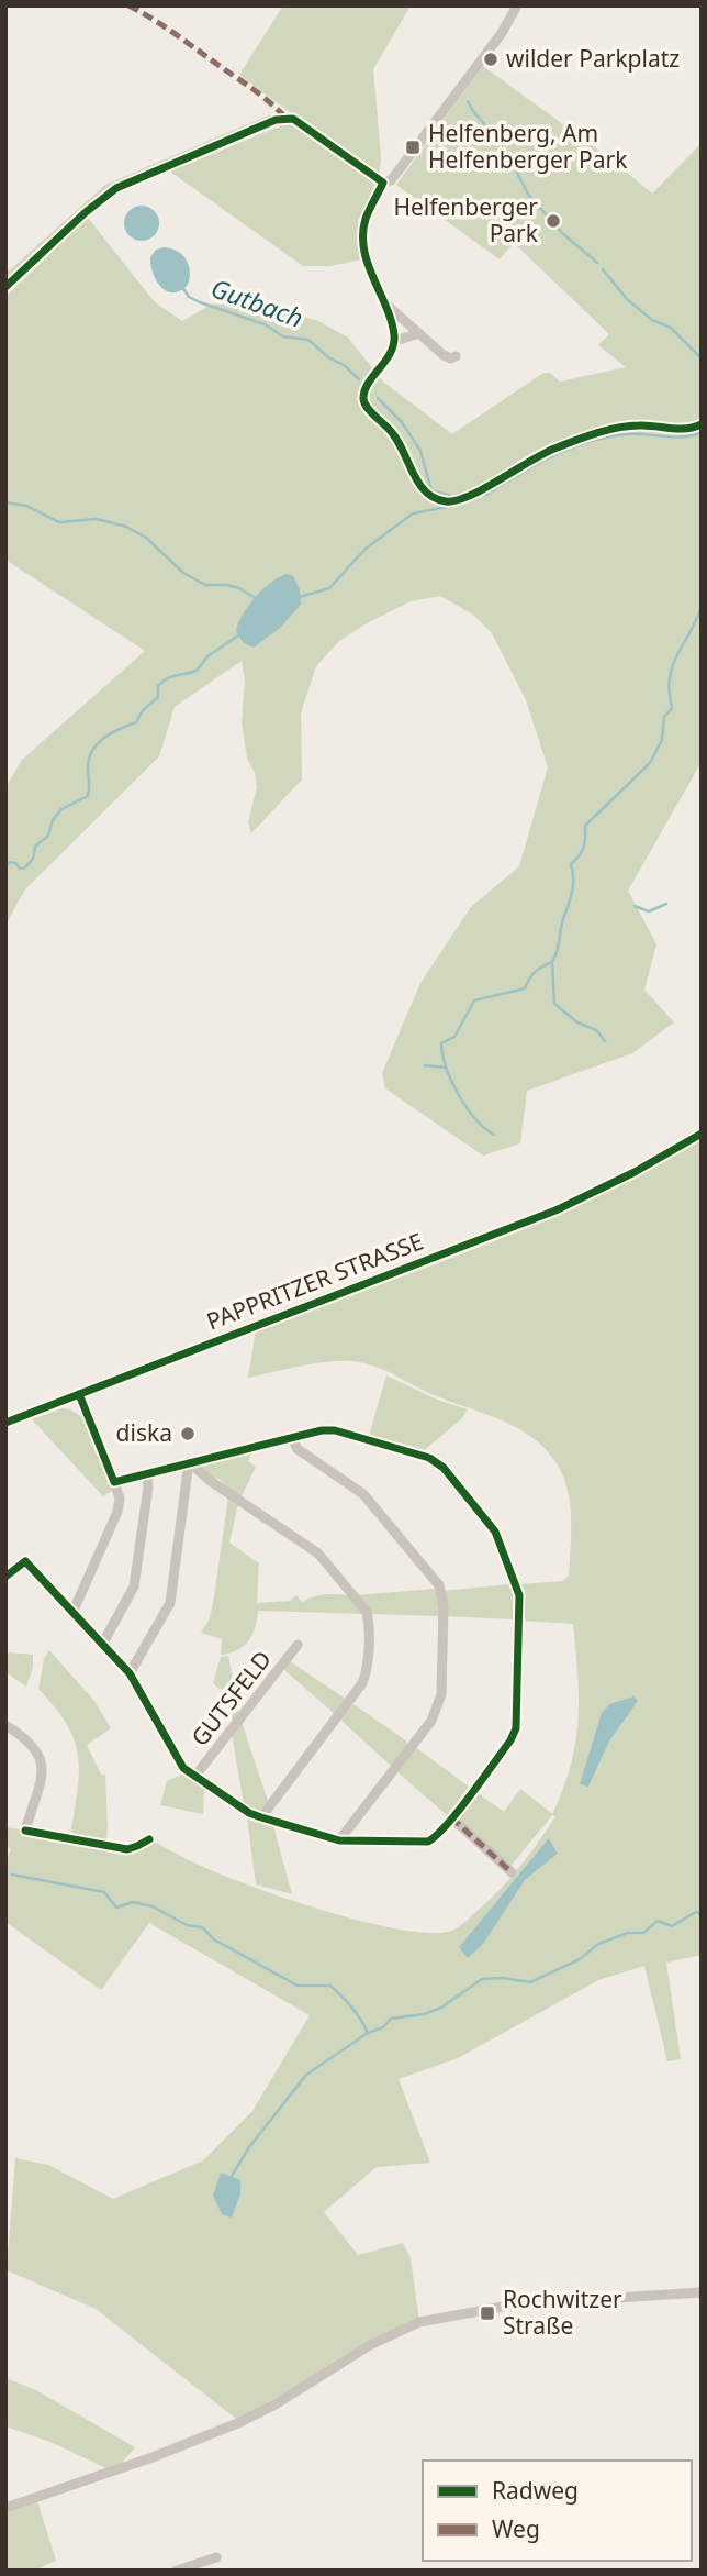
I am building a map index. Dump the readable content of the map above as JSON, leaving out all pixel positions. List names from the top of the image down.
{
  "streets": {
    "street": ["PAPPRITZER STRASSE", "GUTSFELD"]
  },
  "water": ["Gutbach"],
  "places": {
    "other": ["wilder Parkplatz", "Helfenberger Park", "diska"],
    "transit": ["Helfenberg, Am Helfenberger Park", "Rochwitzer Straße"]
  },
  "legend": ["Radweg", "Weg"]
}
